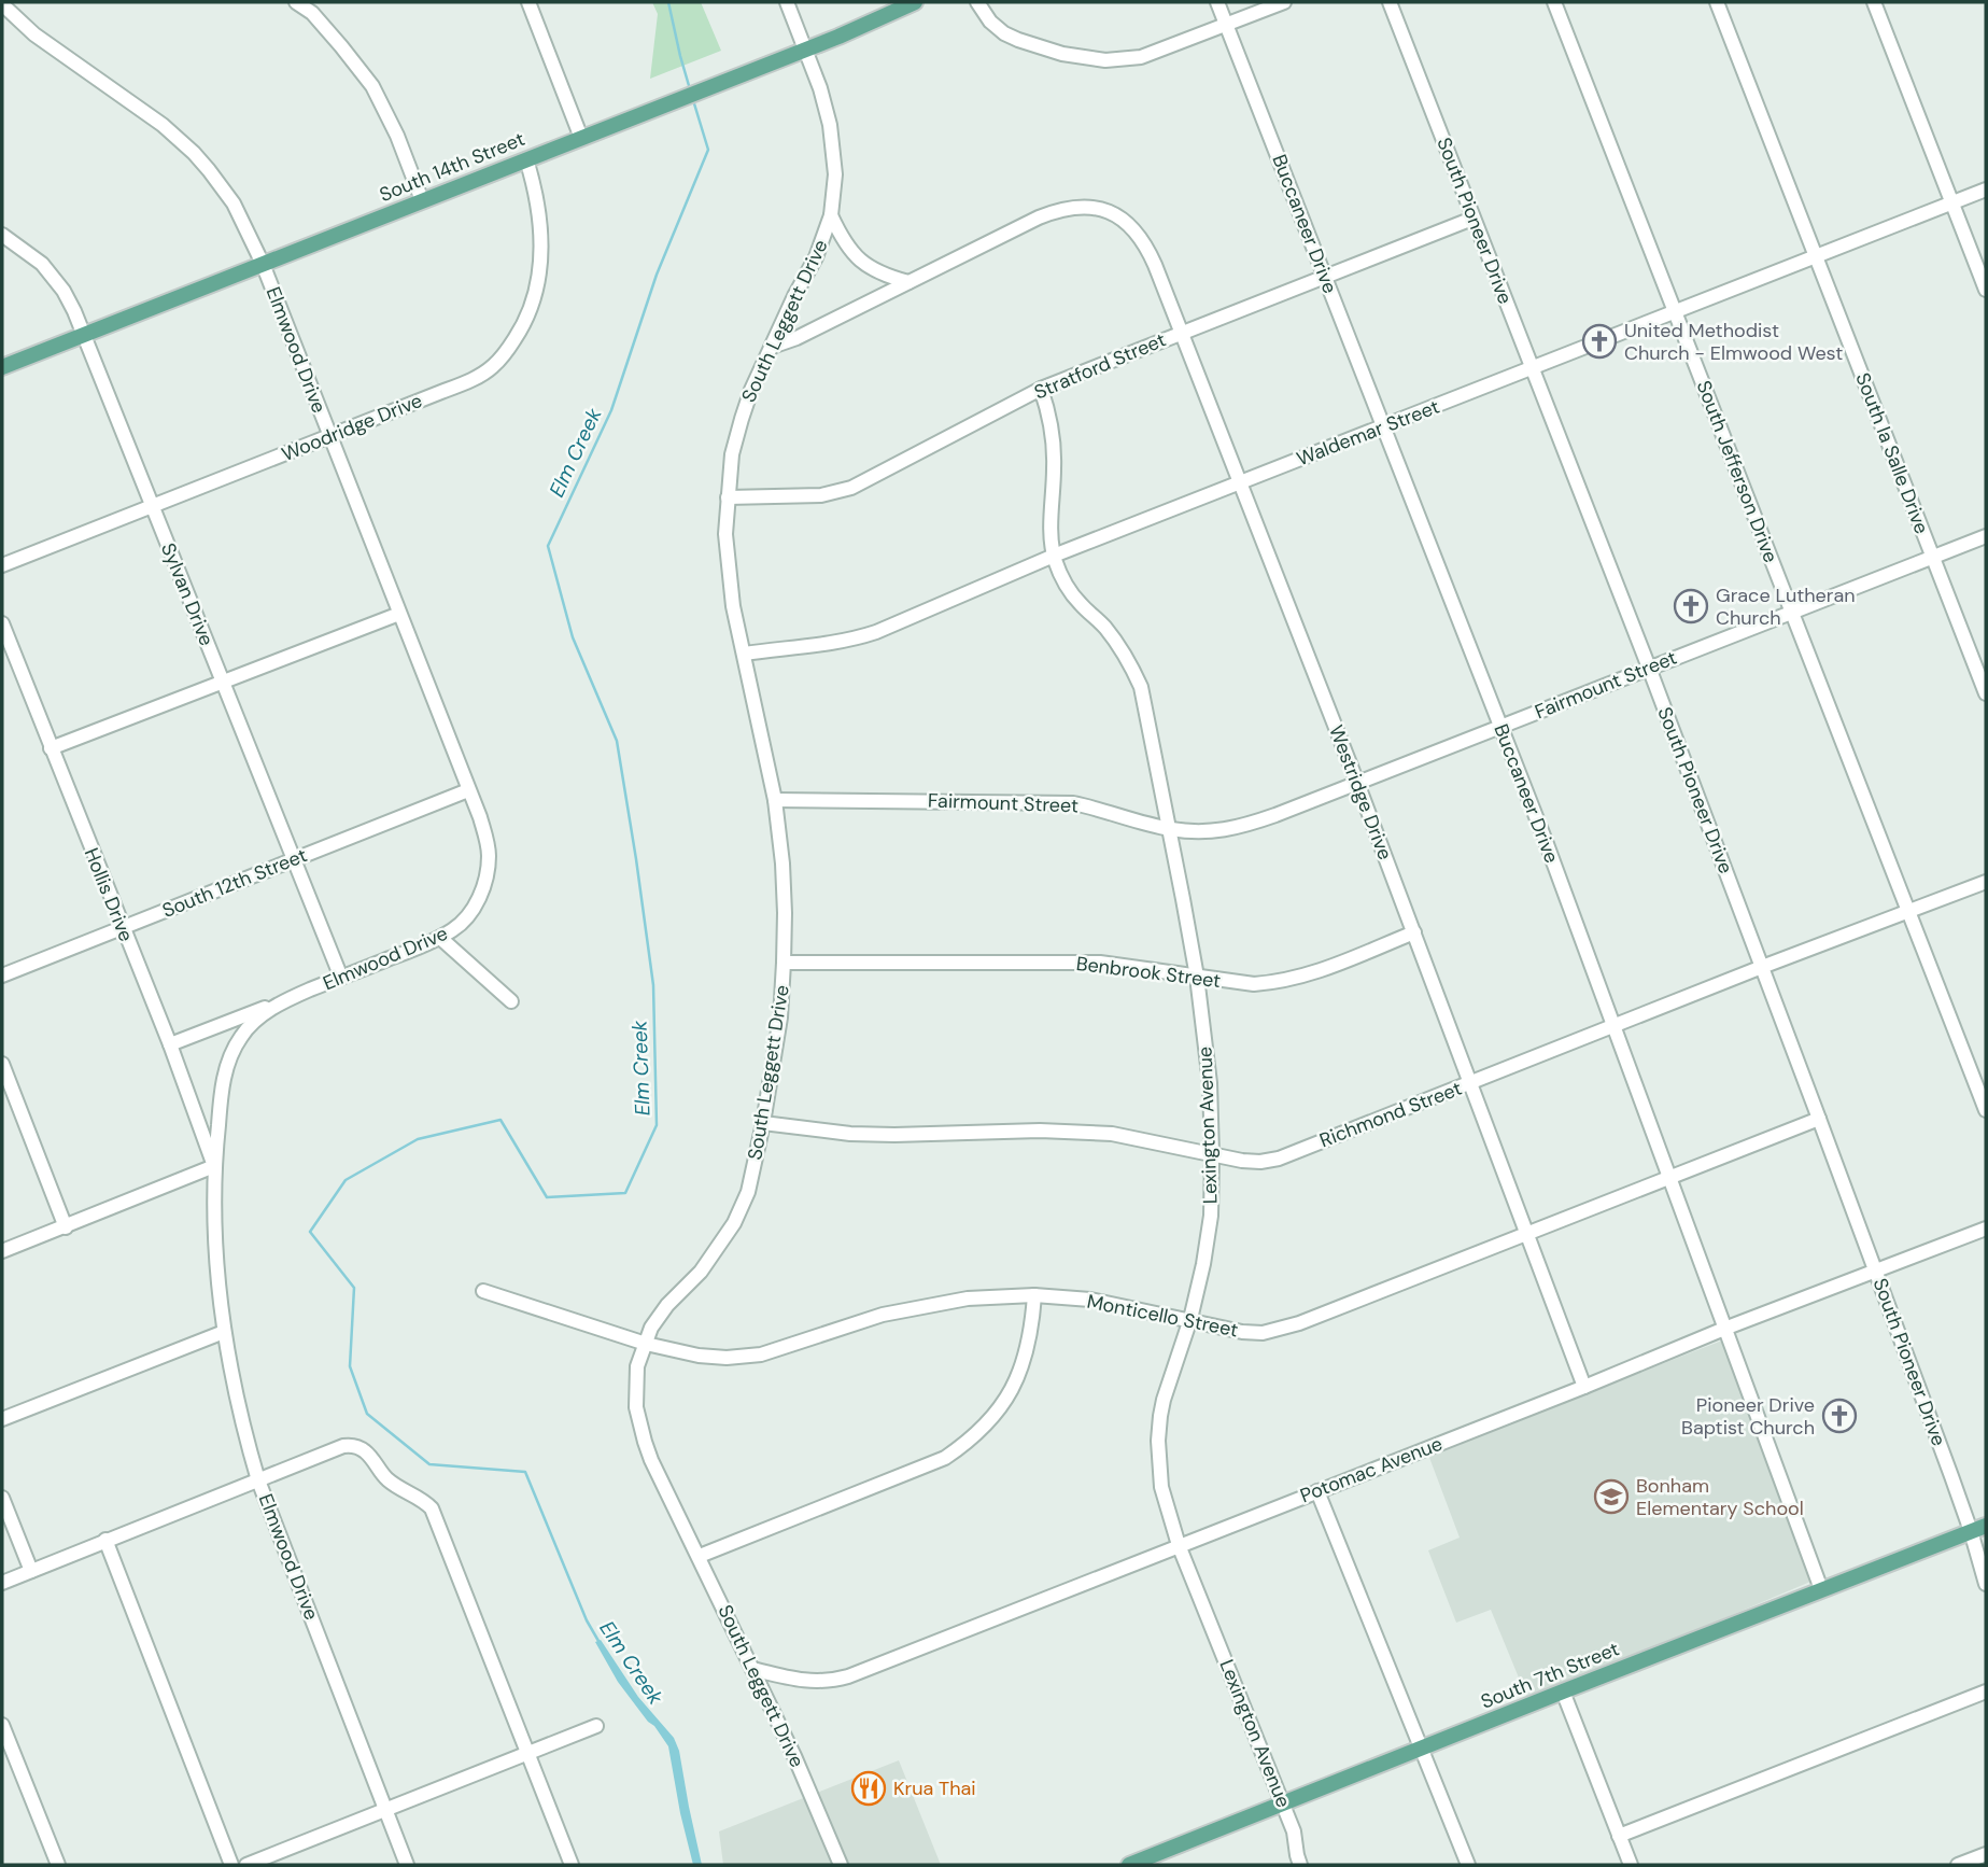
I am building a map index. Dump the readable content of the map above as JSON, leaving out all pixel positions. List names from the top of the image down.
{
  "streets": {
    "main road": ["South 14th Street", "South 7th Street"],
    "street": [
      "South Pioneer Drive",
      "Buccaneer Drive",
      "South Leggett Drive",
      "Elmwood Drive",
      "Stratford Street",
      "Woodridge Drive",
      "Waldemar Street",
      "South la Salle Drive",
      "South Jefferson Drive",
      "Sylvan Drive",
      "Fairmount Street",
      "Westridge Drive",
      "South 12th Street",
      "Hollis Drive",
      "Benbrook Street",
      "Richmond Street",
      "Lexington Avenue",
      "Monticello Street",
      "Potomac Avenue"
    ]
  },
  "crossings": [
    ["South 14th Street", "South Leggett Drive"],
    ["South 14th Street", "Elmwood Drive"],
    ["South 14th Street", "Woodridge Drive"],
    ["South 14th Street", "Sylvan Drive"],
    ["South Pioneer Drive", "Stratford Street"],
    ["South Pioneer Drive", "Waldemar Street"],
    ["South Pioneer Drive", "Fairmount Street"],
    ["South Pioneer Drive", "Richmond Street"],
    ["South Pioneer Drive", "Monticello Street"],
    ["South Pioneer Drive", "Potomac Avenue"],
    ["South Pioneer Drive", "South 7th Street"],
    ["Buccaneer Drive", "Stratford Street"],
    ["Buccaneer Drive", "Waldemar Street"],
    ["Buccaneer Drive", "Fairmount Street"],
    ["Buccaneer Drive", "Richmond Street"],
    ["Buccaneer Drive", "Monticello Street"],
    ["Buccaneer Drive", "Potomac Avenue"],
    ["Buccaneer Drive", "South 7th Street"],
    ["South Leggett Drive", "Stratford Street"],
    ["South Leggett Drive", "Waldemar Street"],
    ["South Leggett Drive", "Fairmount Street"],
    ["South Leggett Drive", "Benbrook Street"],
    ["South Leggett Drive", "Richmond Street"],
    ["South Leggett Drive", "Monticello Street"],
    ["South Leggett Drive", "Potomac Avenue"],
    ["Elmwood Drive", "Woodridge Drive"],
    ["Elmwood Drive", "Sylvan Drive"],
    ["Elmwood Drive", "South 12th Street"],
    ["Elmwood Drive", "Hollis Drive"],
    ["Stratford Street", "Westridge Drive"],
    ["Stratford Street", "Lexington Avenue"],
    ["Woodridge Drive", "Sylvan Drive"],
    ["Waldemar Street", "South la Salle Drive"],
    ["Waldemar Street", "South Jefferson Drive"],
    ["Waldemar Street", "Westridge Drive"],
    ["Waldemar Street", "Lexington Avenue"],
    ["South la Salle Drive", "Fairmount Street"],
    ["South Jefferson Drive", "Fairmount Street"],
    ["South Jefferson Drive", "Richmond Street"],
    ["Sylvan Drive", "South 12th Street"],
    ["Fairmount Street", "Westridge Drive"],
    ["Fairmount Street", "Lexington Avenue"],
    ["Westridge Drive", "Benbrook Street"],
    ["Westridge Drive", "Richmond Street"],
    ["Westridge Drive", "Monticello Street"],
    ["Westridge Drive", "Potomac Avenue"],
    ["South 12th Street", "Hollis Drive"],
    ["Benbrook Street", "Lexington Avenue"],
    ["Richmond Street", "Lexington Avenue"],
    ["Lexington Avenue", "Monticello Street"],
    ["Lexington Avenue", "Potomac Avenue"],
    ["Lexington Avenue", "South 7th Street"]
  ],
  "water": ["Elm Creek"],
  "places": {
    "church": ["United Methodist Church - Elmwood West", "Grace Lutheran Church", "Pioneer Drive Baptist Church"],
    "school or university": ["Bonham Elementary School"],
    "restaurant": ["Krua Thai"]
  }
}
